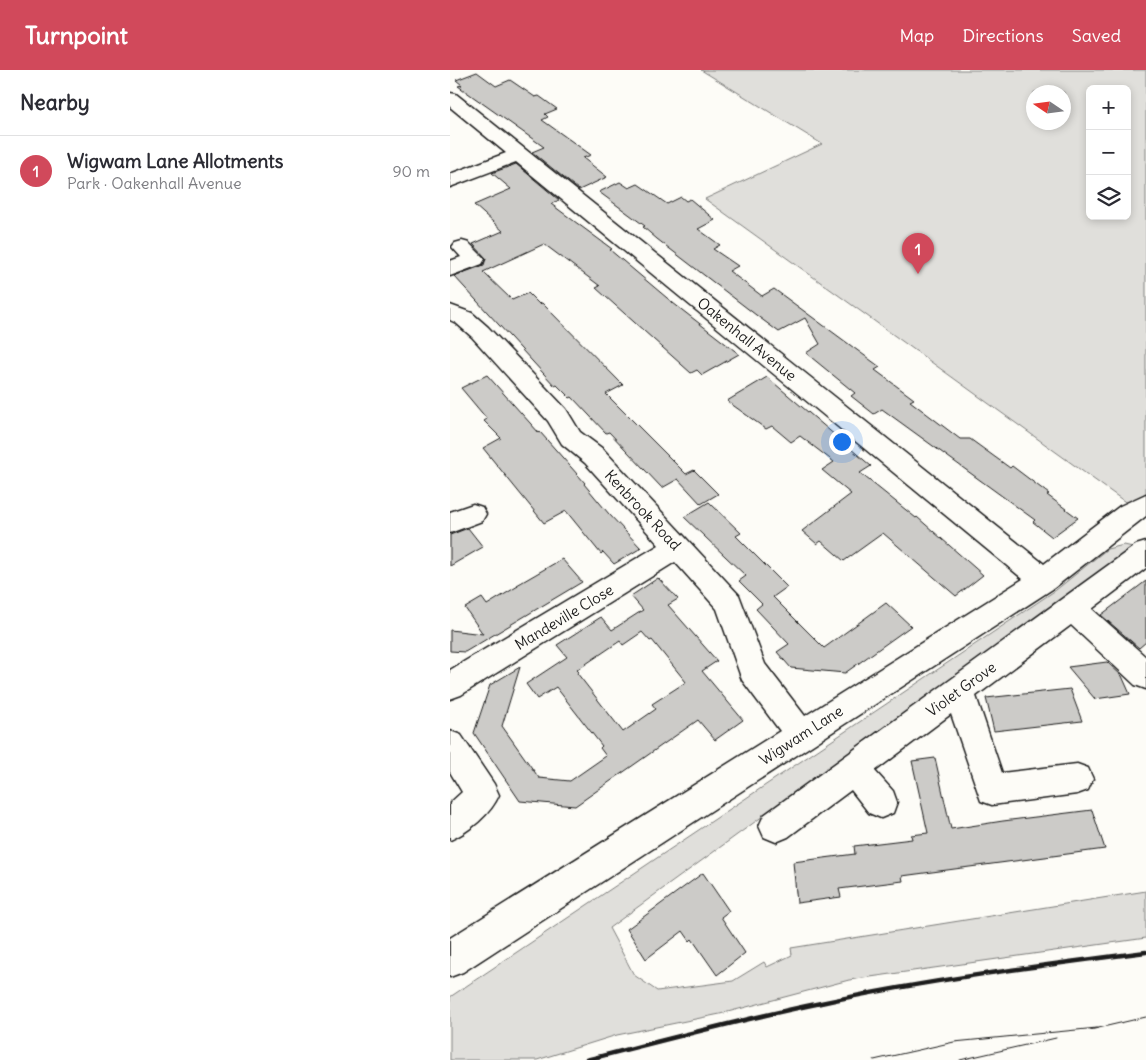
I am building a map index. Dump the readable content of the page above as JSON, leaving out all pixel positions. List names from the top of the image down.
{
  "streets": {
    "street": [
      "Oakenhall Avenue",
      "Kenbrook Road",
      "Mandeville Close",
      "Violet Grove",
      "Wigwam Lane"
    ]
  },
  "crossings": [
    ["Oakenhall Avenue", "Wigwam Lane"],
    ["Kenbrook Road", "Mandeville Close"],
    ["Kenbrook Road", "Wigwam Lane"]
  ],
  "north": "left",
  "page": {
    "header": "Turnpoint",
    "nav": ["Map", "Directions", "Saved"],
    "heading": "Nearby",
    "map_buttons": ["+", "−"],
    "list": [
      {
        "mark": "1",
        "name": "Wigwam Lane Allotments",
        "note": "Park · Oakenhall Avenue",
        "value": "90 m"
      }
    ],
    "pins": "1"
  }
}
